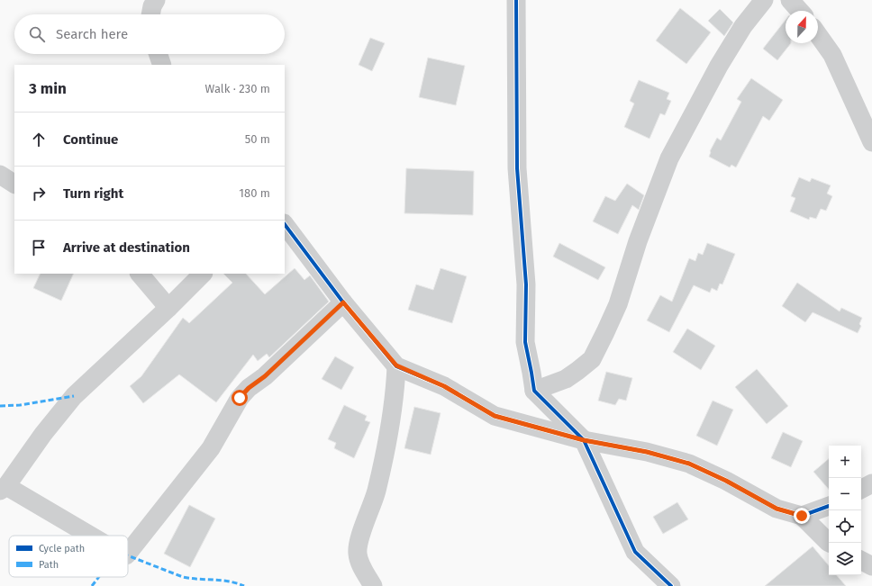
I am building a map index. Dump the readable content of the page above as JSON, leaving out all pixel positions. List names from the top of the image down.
{
  "legend": ["Cycle path", "Path"],
  "north": "top",
  "page": {
    "search": "Search here",
    "heading": ["3 min", "Walk · 230 m"],
    "list": [
      ["Continue", "50 m"],
      ["Turn right", "180 m"],
      "Arrive at destination"
    ],
    "map_buttons": ["+", "−"]
  }
}
